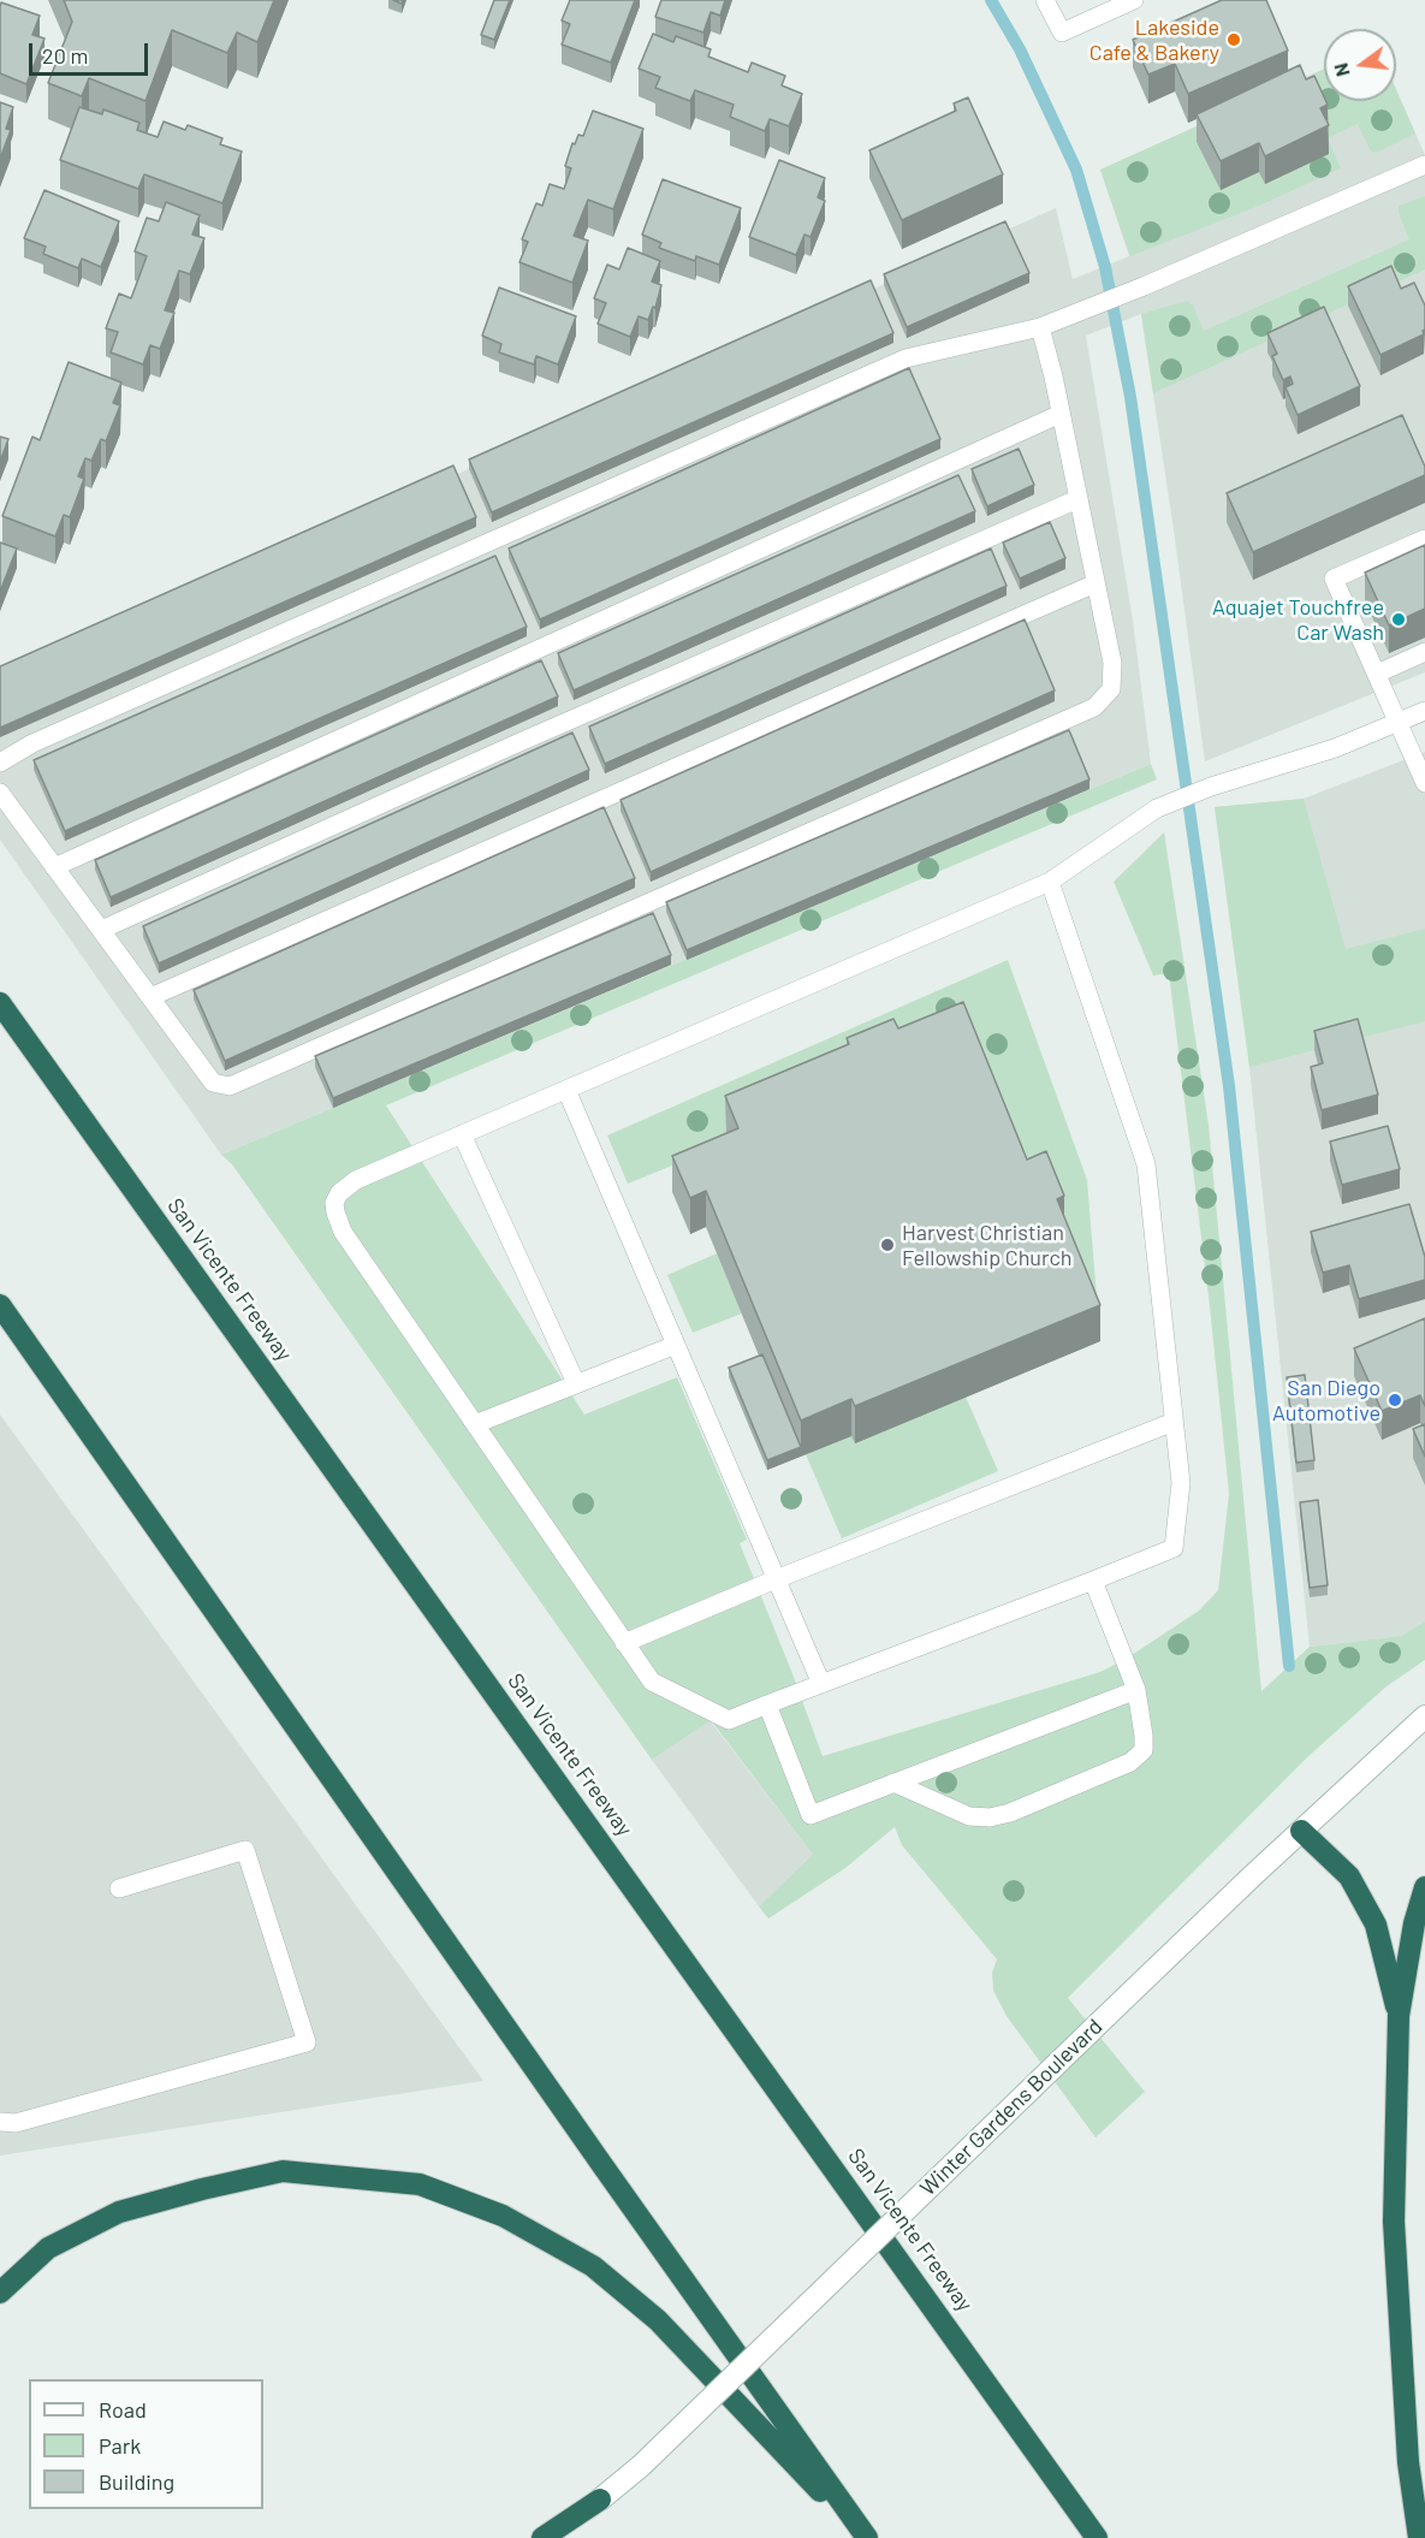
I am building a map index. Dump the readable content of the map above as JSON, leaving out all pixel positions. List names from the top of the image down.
{
  "streets": {
    "highway": ["San Vicente Freeway"],
    "main road": ["Winter Gardens Boulevard"]
  },
  "places": [
    "Lakeside Cafe & Bakery",
    "Aquajet Touchfree Car Wash",
    "Harvest Christian Fellowship Church",
    "San Diego Automotive"
  ],
  "legend": ["Road", "Park", "Building"],
  "scale_bar": "20 m",
  "north": "left"
}
